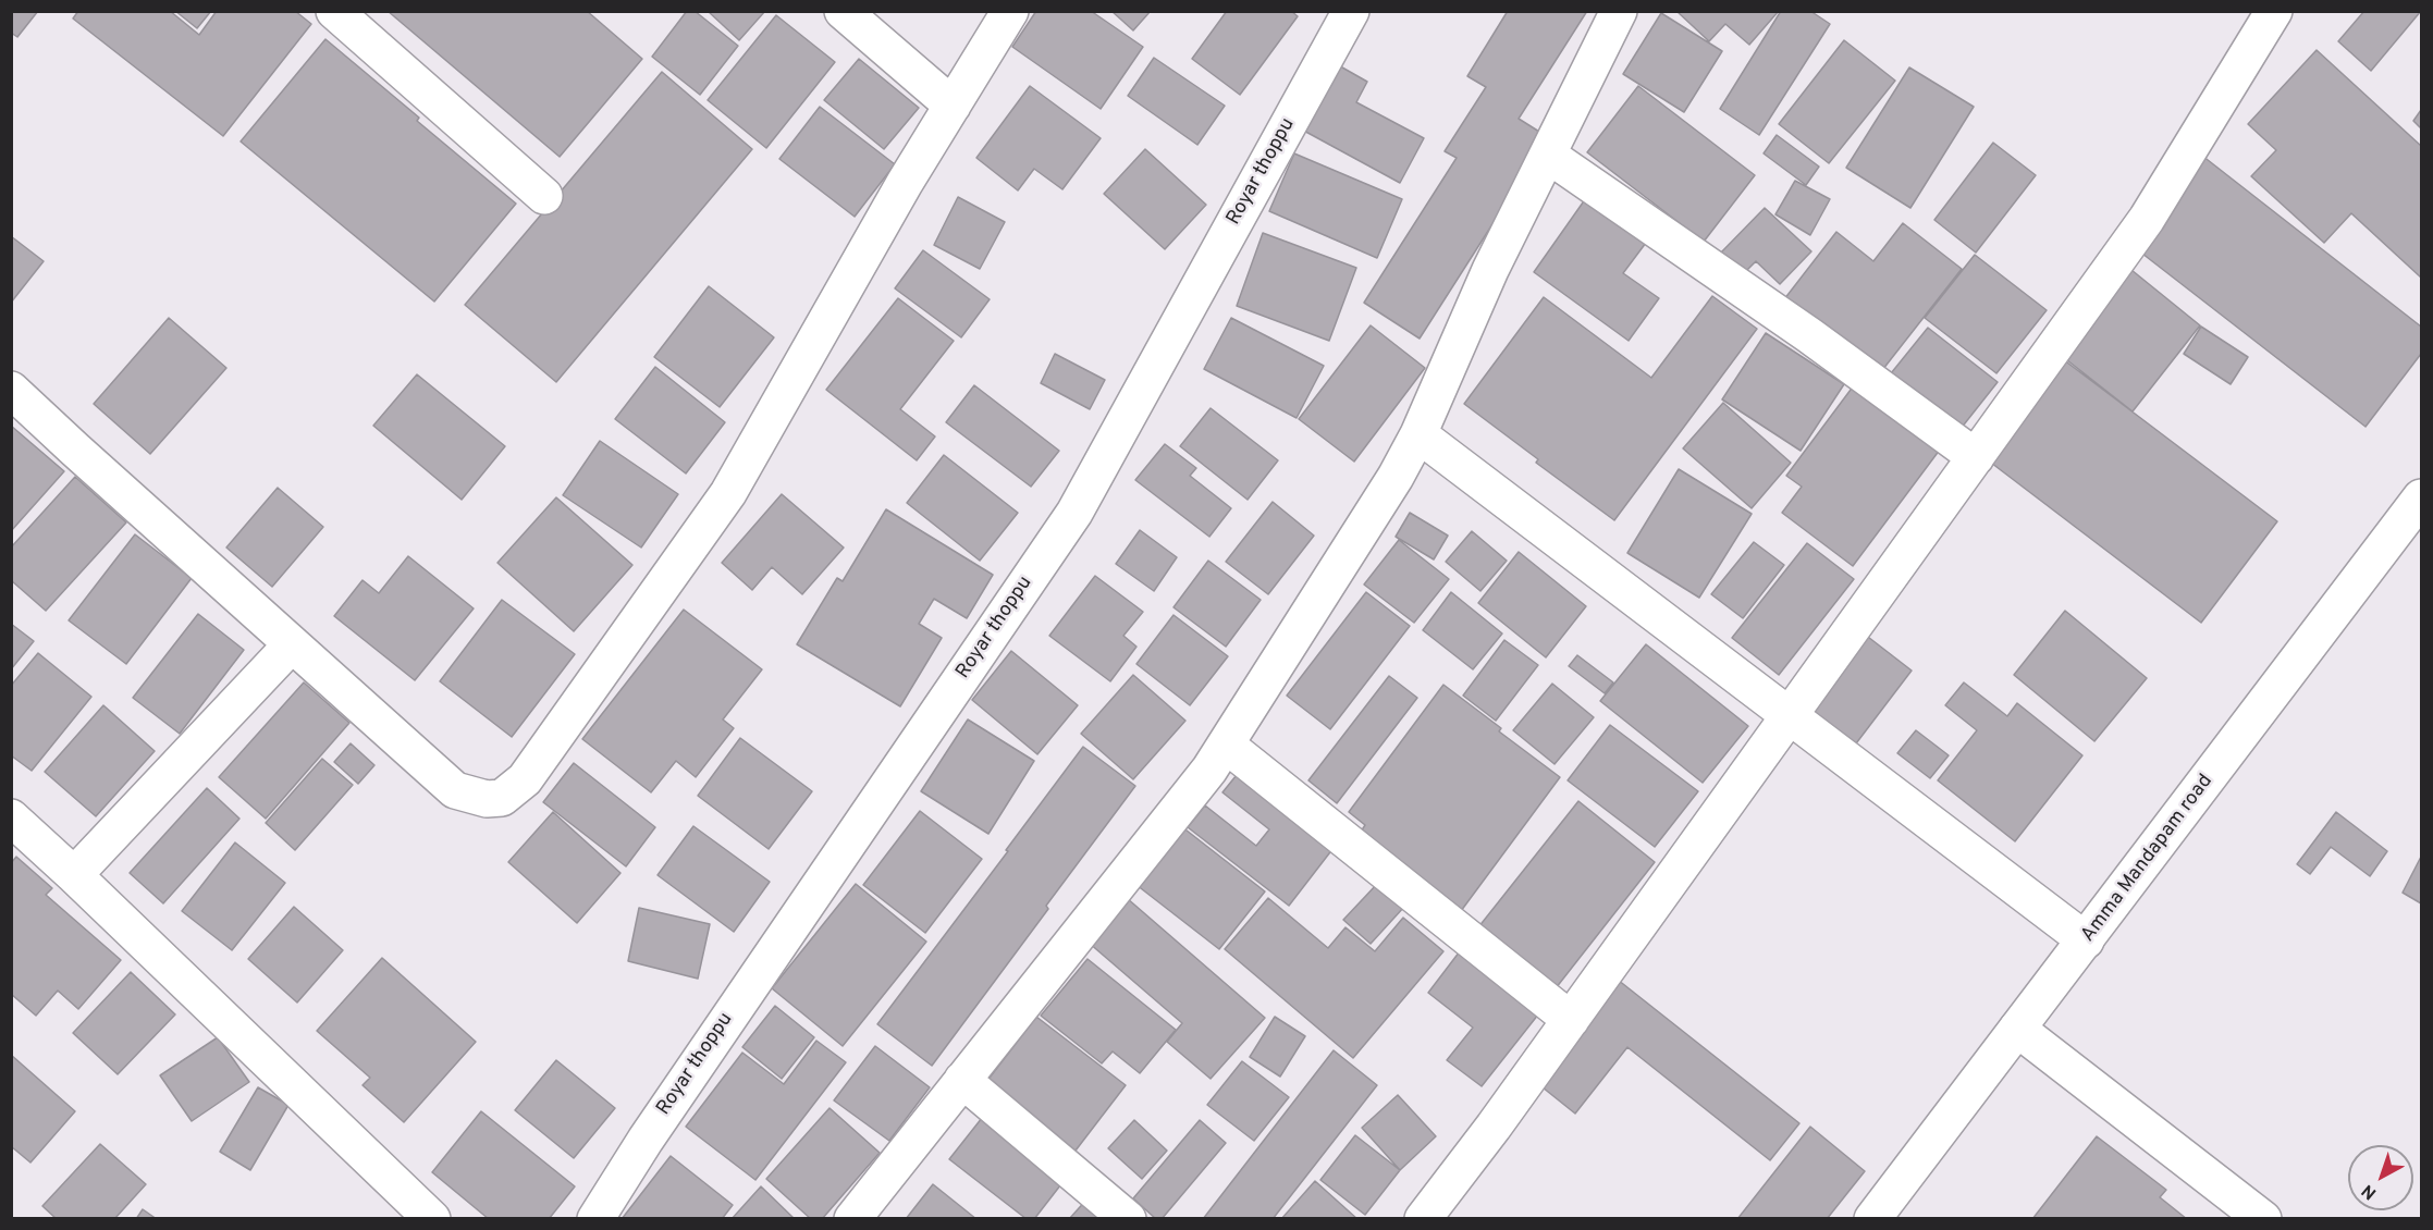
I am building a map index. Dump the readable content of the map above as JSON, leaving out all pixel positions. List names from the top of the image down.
{
  "streets": {
    "street": ["Royar thoppu", "Amma Mandapam road"]
  },
  "north": "bottom left"
}
